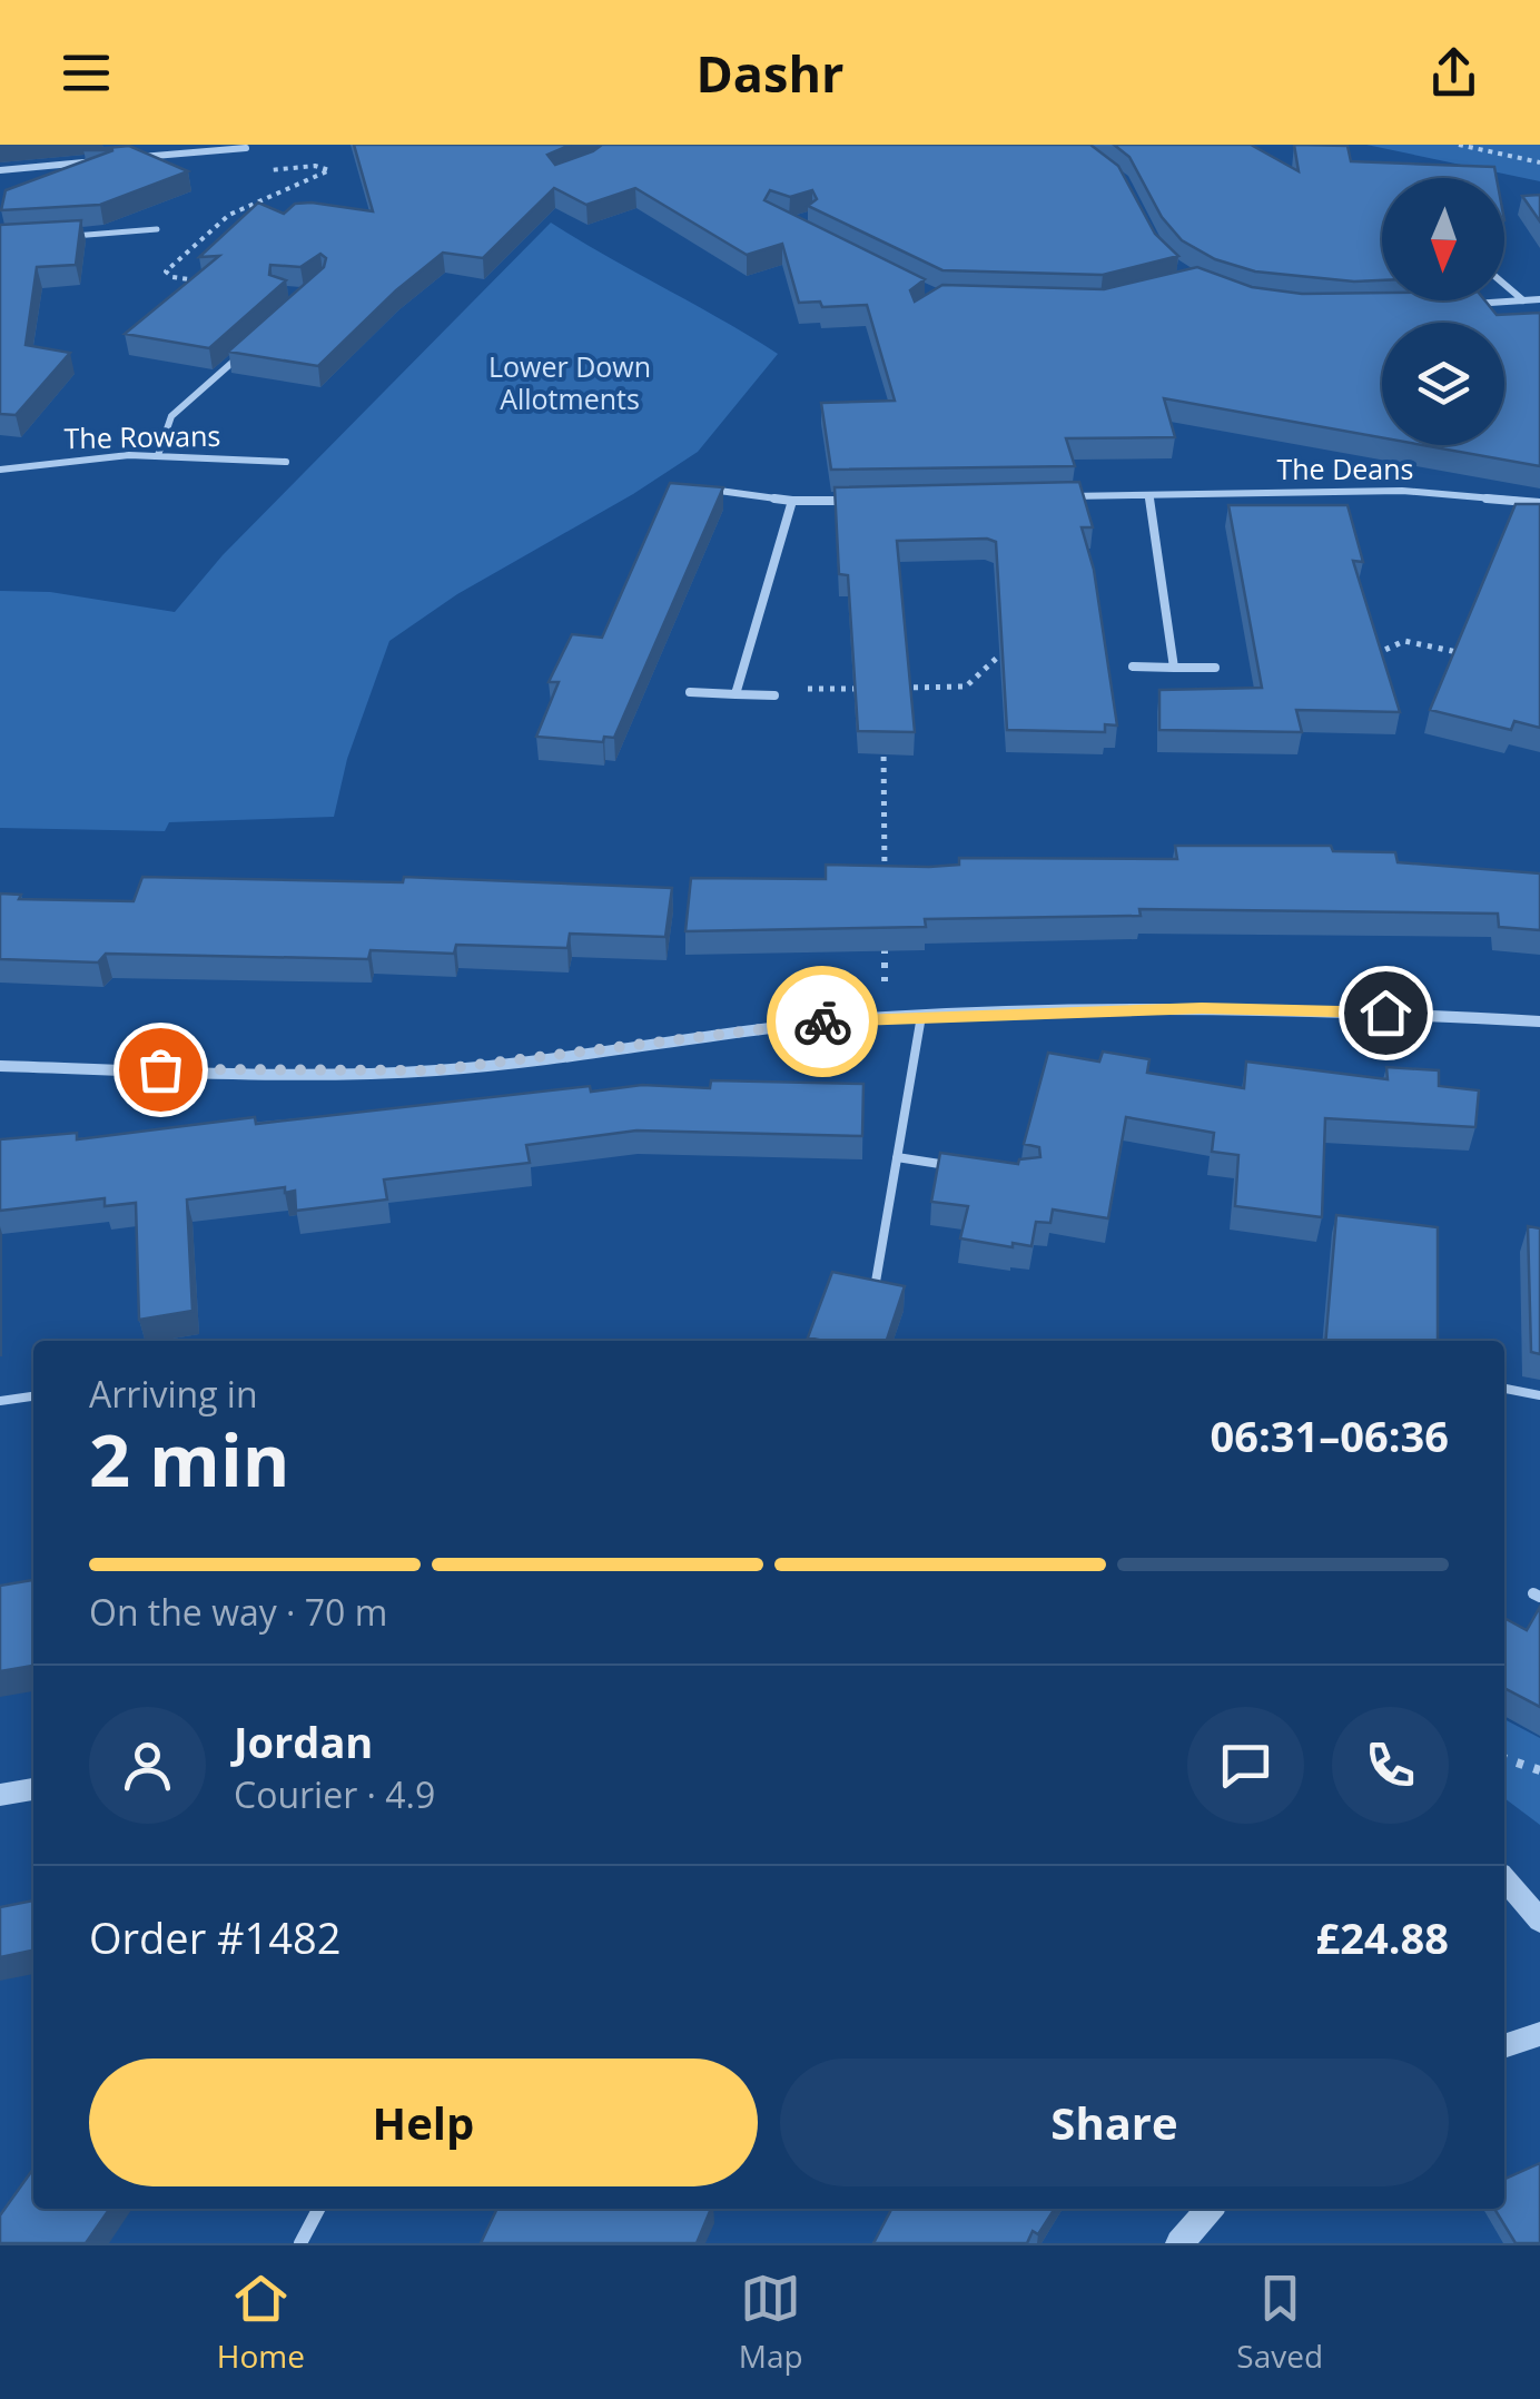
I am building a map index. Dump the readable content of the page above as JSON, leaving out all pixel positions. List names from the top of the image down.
{
  "streets": {
    "street": ["The Rowans", "The Deans"]
  },
  "parks": ["Lower Down Allotments"],
  "north": "bottom",
  "page": {
    "header": "Dashr",
    "heading": ["2 min", "Arriving in", "06:31–06:36"],
    "panel": [
      "Jordan",
      "Courier · 4.9",
      "Order #1482",
      "£24.88"
    ],
    "bar": "On the way · 70 m",
    "buttons": ["Help", "Share"],
    "tabs": ["Home", "Map", "Saved"]
  }
}
